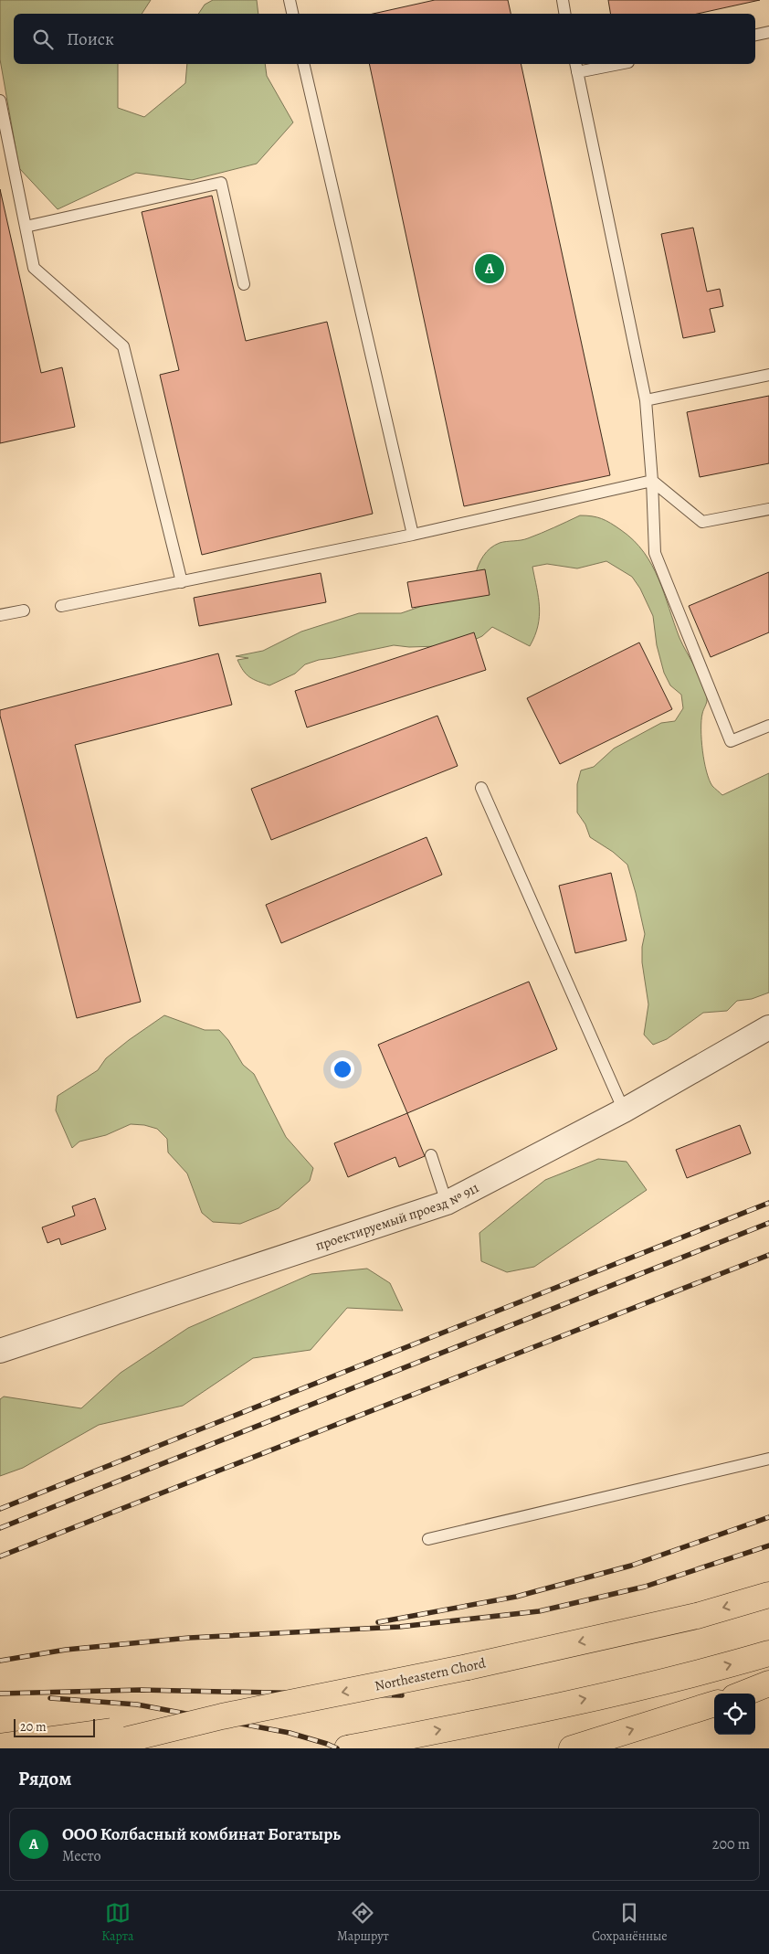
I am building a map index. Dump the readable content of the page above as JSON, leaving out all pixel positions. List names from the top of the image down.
{
  "streets": {
    "main road": ["Northeastern Chord"],
    "street": ["проектируемый проезд № 911"]
  },
  "scale_bar": "20 m",
  "page": {
    "search": "Поиск",
    "pins": "A",
    "scale": "20 m",
    "heading": "Рядом",
    "list": [
      {
        "mark": "A",
        "name": "ООО Колбасный комбинат Богатырь",
        "note": "Место",
        "value": "200 m"
      }
    ],
    "nav": ["Карта", "Маршрут", "Сохранённые"]
  }
}
